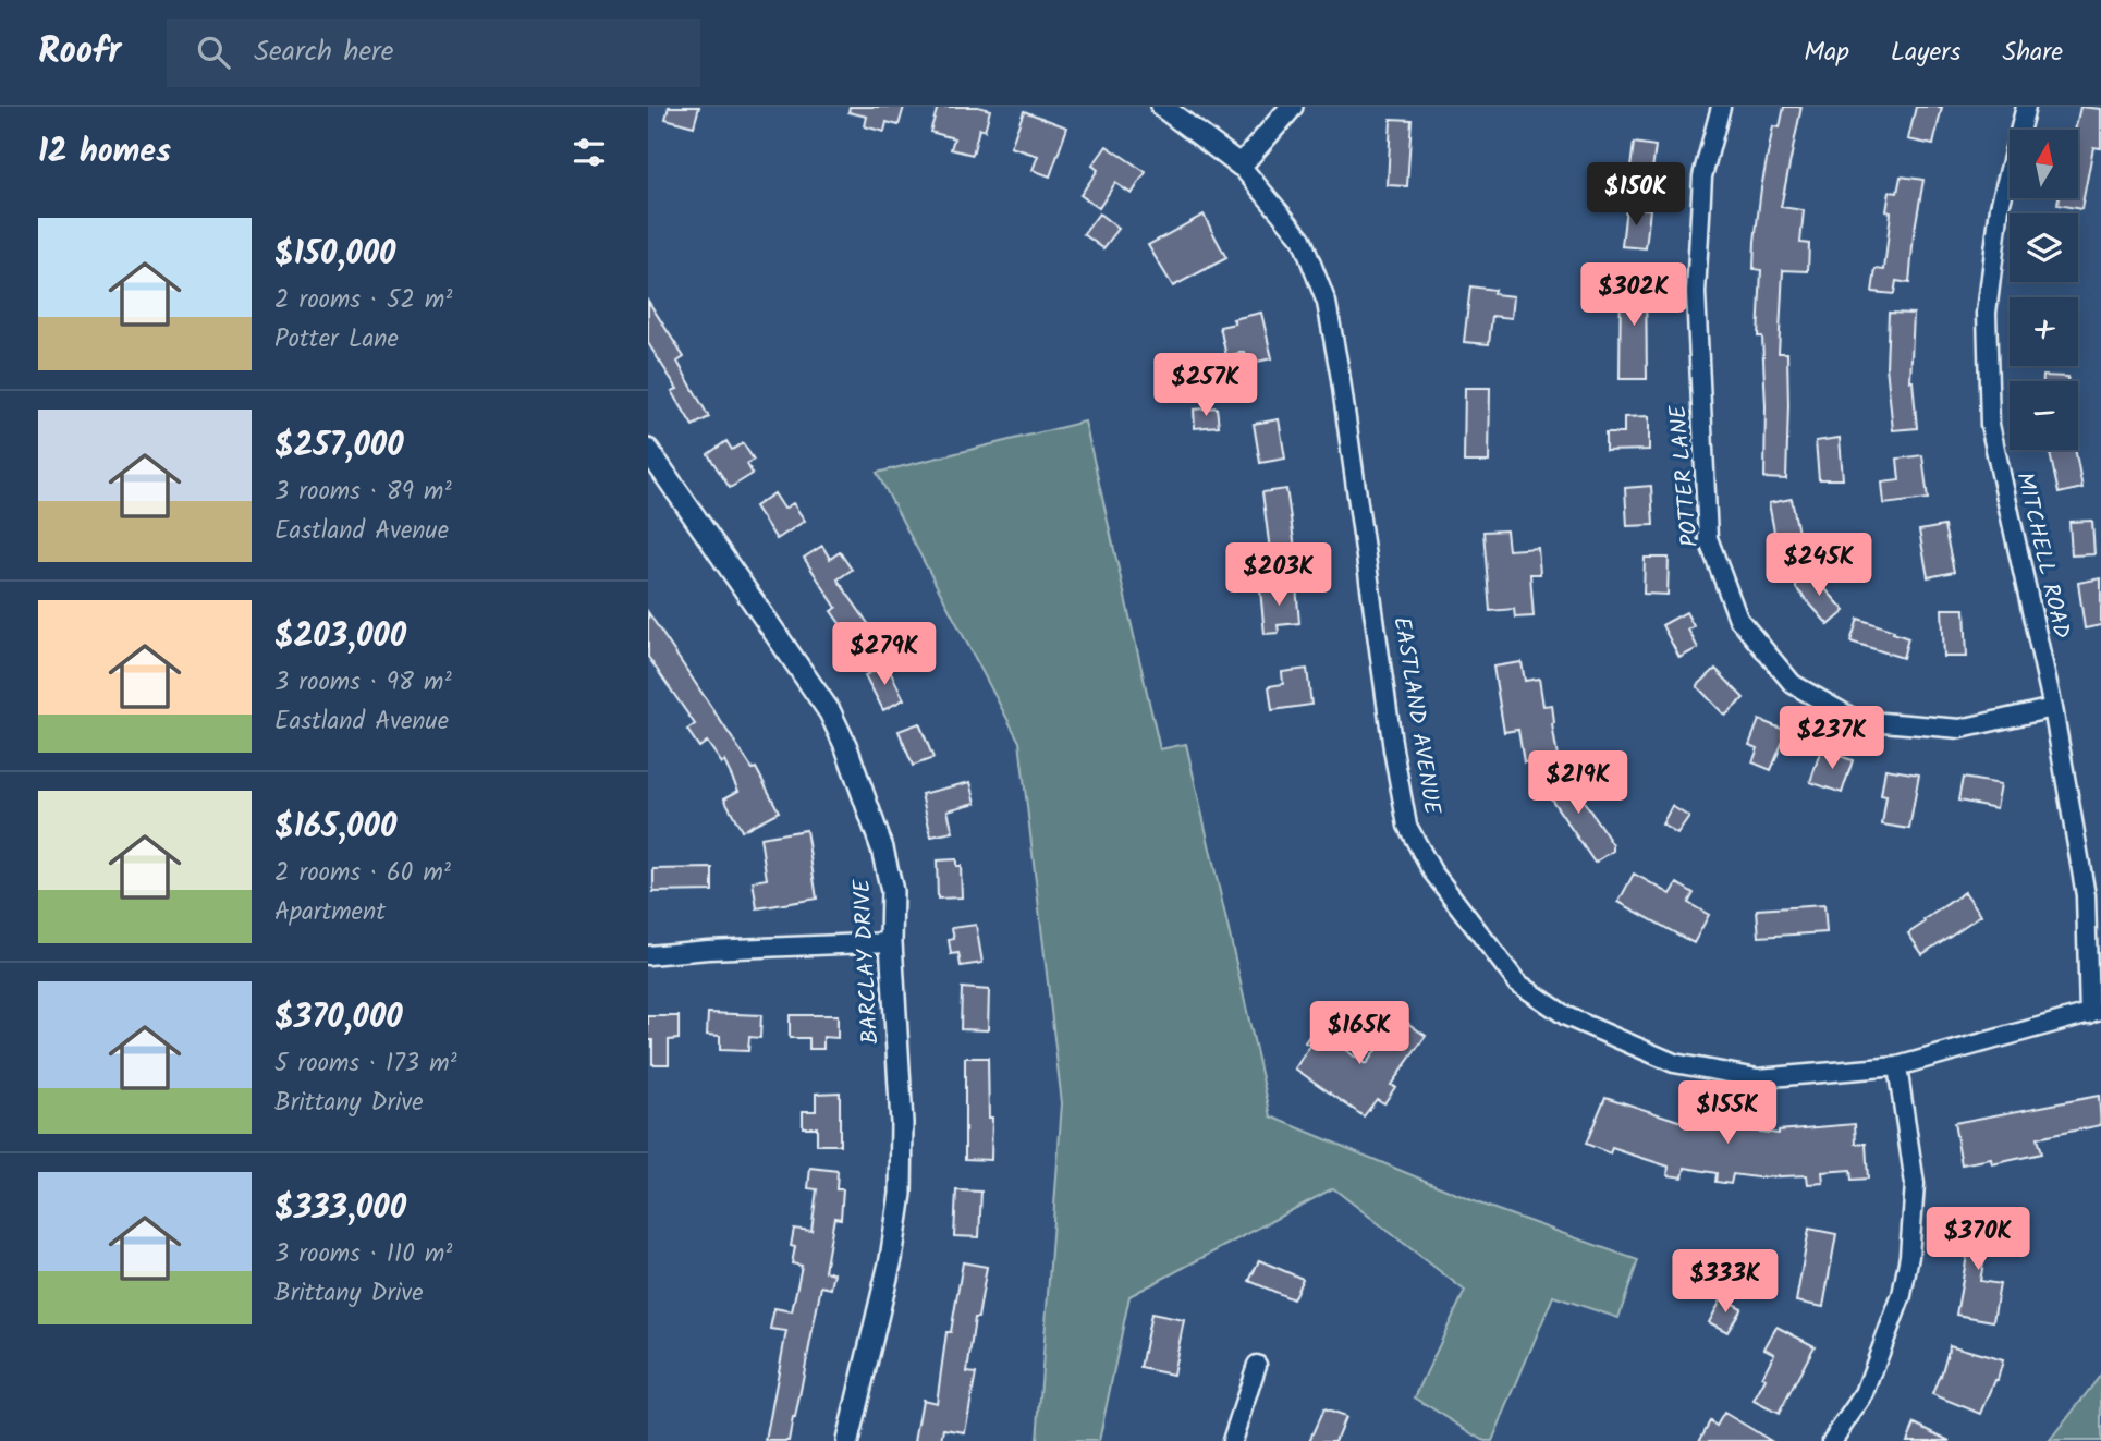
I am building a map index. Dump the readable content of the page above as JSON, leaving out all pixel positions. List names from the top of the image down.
{
  "streets": {
    "street": [
      "POTTER LANE",
      "MITCHELL ROAD",
      "EASTLAND AVENUE",
      "BARCLAY DRIVE"
    ]
  },
  "crossings": [
    ["POTTER LANE", "MITCHELL ROAD"],
    ["MITCHELL ROAD", "EASTLAND AVENUE"]
  ],
  "north": "top",
  "page": {
    "header": "Roofr",
    "search": "Search here",
    "nav": ["Map", "Layers", "Share"],
    "heading": "12 homes",
    "map_buttons": ["+", "−"],
    "price": [
      "$150K",
      "$302K",
      "$257K",
      "$245K",
      "$203K",
      "$279K",
      "$237K",
      "$219K",
      "$165K",
      "$155K",
      "$370K",
      "$333K"
    ],
    "list": [
      {
        "name": "$150,000",
        "note": "2 rooms · 52 m² · Potter Lane"
      },
      {
        "name": "$257,000",
        "note": "3 rooms · 89 m² · Eastland Avenue"
      },
      {
        "name": "$203,000",
        "note": "3 rooms · 98 m² · Eastland Avenue"
      },
      {
        "name": "$165,000",
        "note": "2 rooms · 60 m² · Apartment"
      },
      {
        "name": "$370,000",
        "note": "5 rooms · 173 m² · Brittany Drive"
      },
      {
        "name": "$333,000",
        "note": "3 rooms · 110 m² · Brittany Drive"
      }
    ]
  }
}
